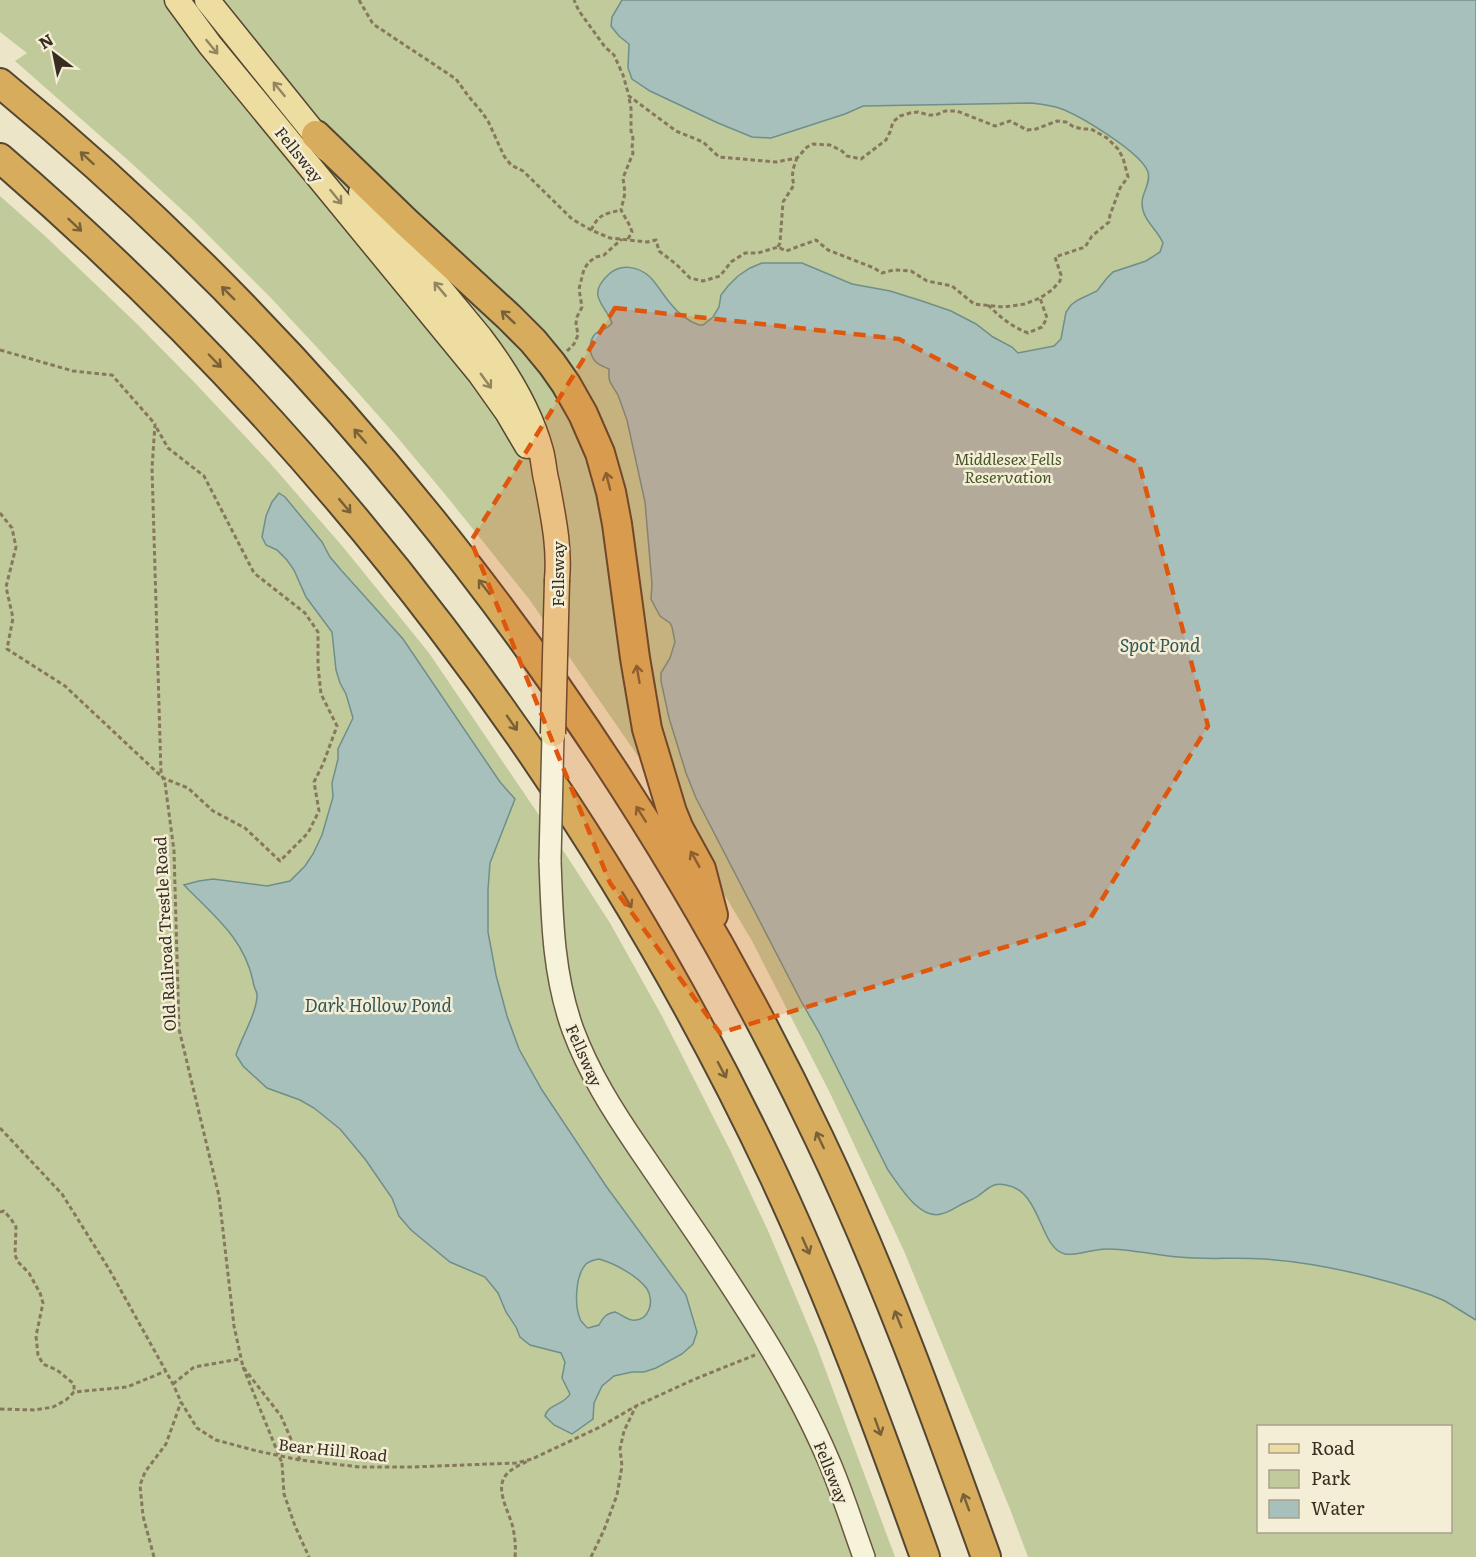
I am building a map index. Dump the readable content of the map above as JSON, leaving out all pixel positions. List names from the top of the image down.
{
  "streets": {
    "main road": ["Fellsway"],
    "path": ["Old Railroad Trestle Road", "Bear Hill Road"]
  },
  "crossings": [
    ["Fellsway", "Bear Hill Road"]
  ],
  "water": ["Spot Pond", "Dark Hollow Pond"],
  "parks": ["Middlesex Fells Reservation"],
  "legend": ["Road", "Park", "Water"],
  "north": "top left"
}
